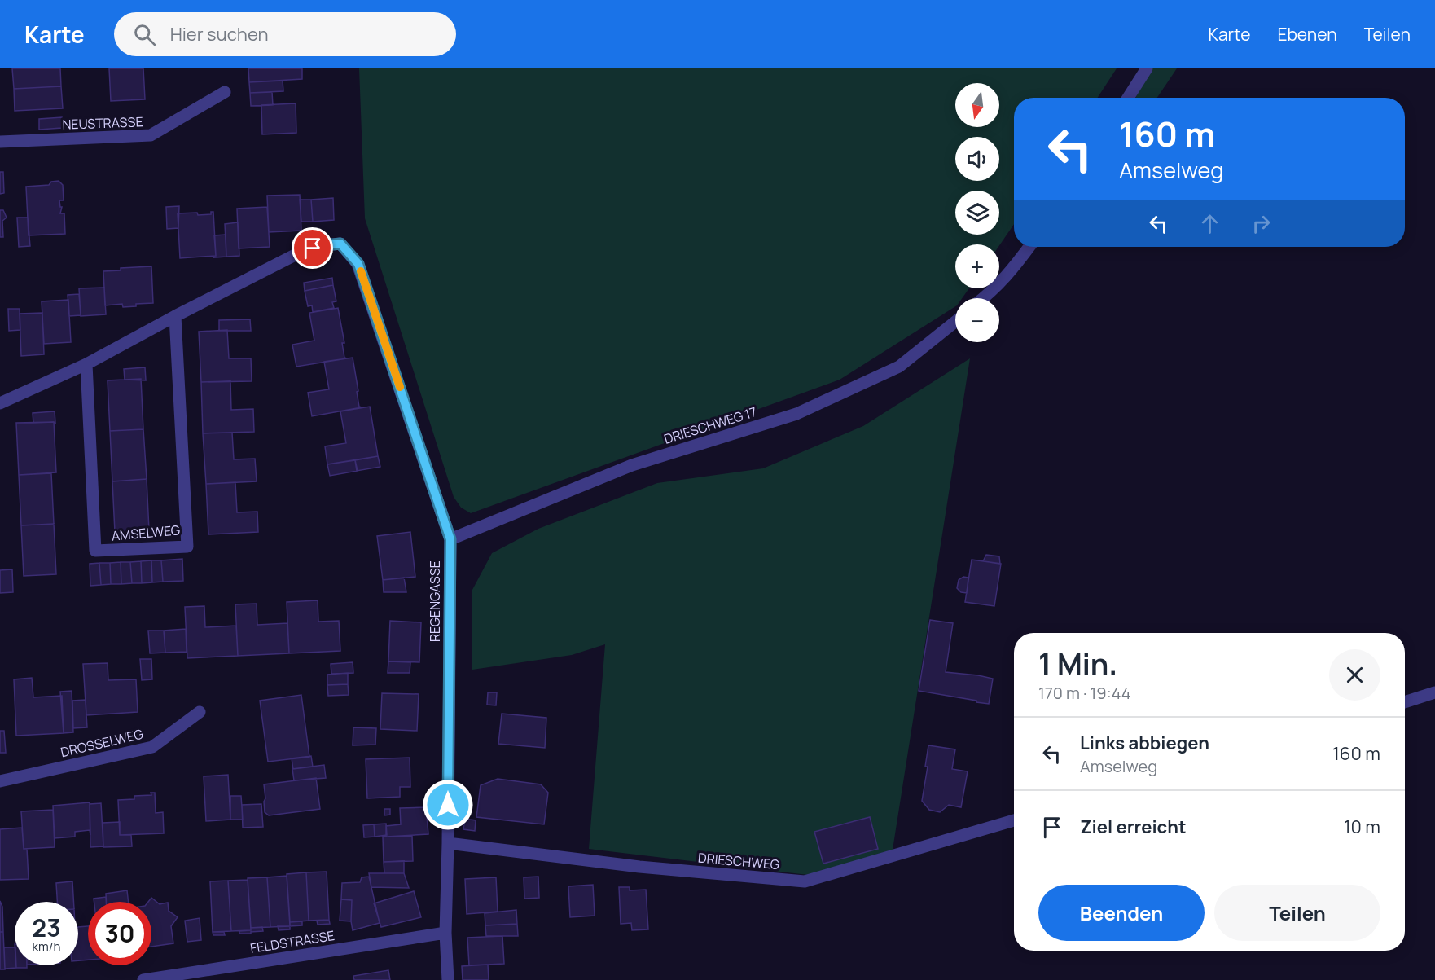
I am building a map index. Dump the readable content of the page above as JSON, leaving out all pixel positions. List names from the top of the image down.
{
  "streets": {
    "street": [
      "NEUSTRASSE",
      "DRIESCHWEG 17",
      "AMSELWEG",
      "REGENGASSE",
      "DROSSELWEG",
      "DRIESCHWEG",
      "FELDSTRASSE"
    ]
  },
  "crossings": [
    ["DRIESCHWEG 17", "REGENGASSE"],
    ["AMSELWEG", "REGENGASSE"],
    ["REGENGASSE", "DRIESCHWEG"],
    ["REGENGASSE", "FELDSTRASSE"]
  ],
  "north": "bottom",
  "page": {
    "header": "Karte",
    "search": "Hier suchen",
    "nav": ["Karte", "Ebenen", "Teilen"],
    "map_buttons": ["+", "−"],
    "turn": ["160 m", "Amselweg"],
    "heading": ["1 Min.", "170 m · 19:44"],
    "list": [
      {
        "name": "Links abbiegen",
        "note": "Amselweg",
        "value": "160 m"
      },
      {
        "name": "Ziel erreicht",
        "value": "10 m"
      }
    ],
    "buttons": ["Beenden", "Teilen"],
    "speed": "23 km/h",
    "limit": "30"
  }
}
